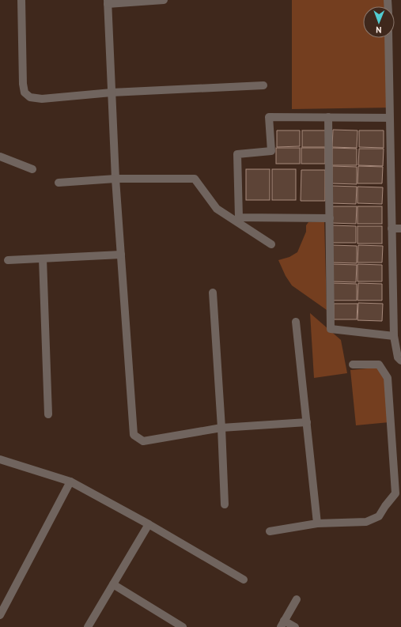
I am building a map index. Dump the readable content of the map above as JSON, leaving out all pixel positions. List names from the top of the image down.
{
  "north": "bottom"
}
